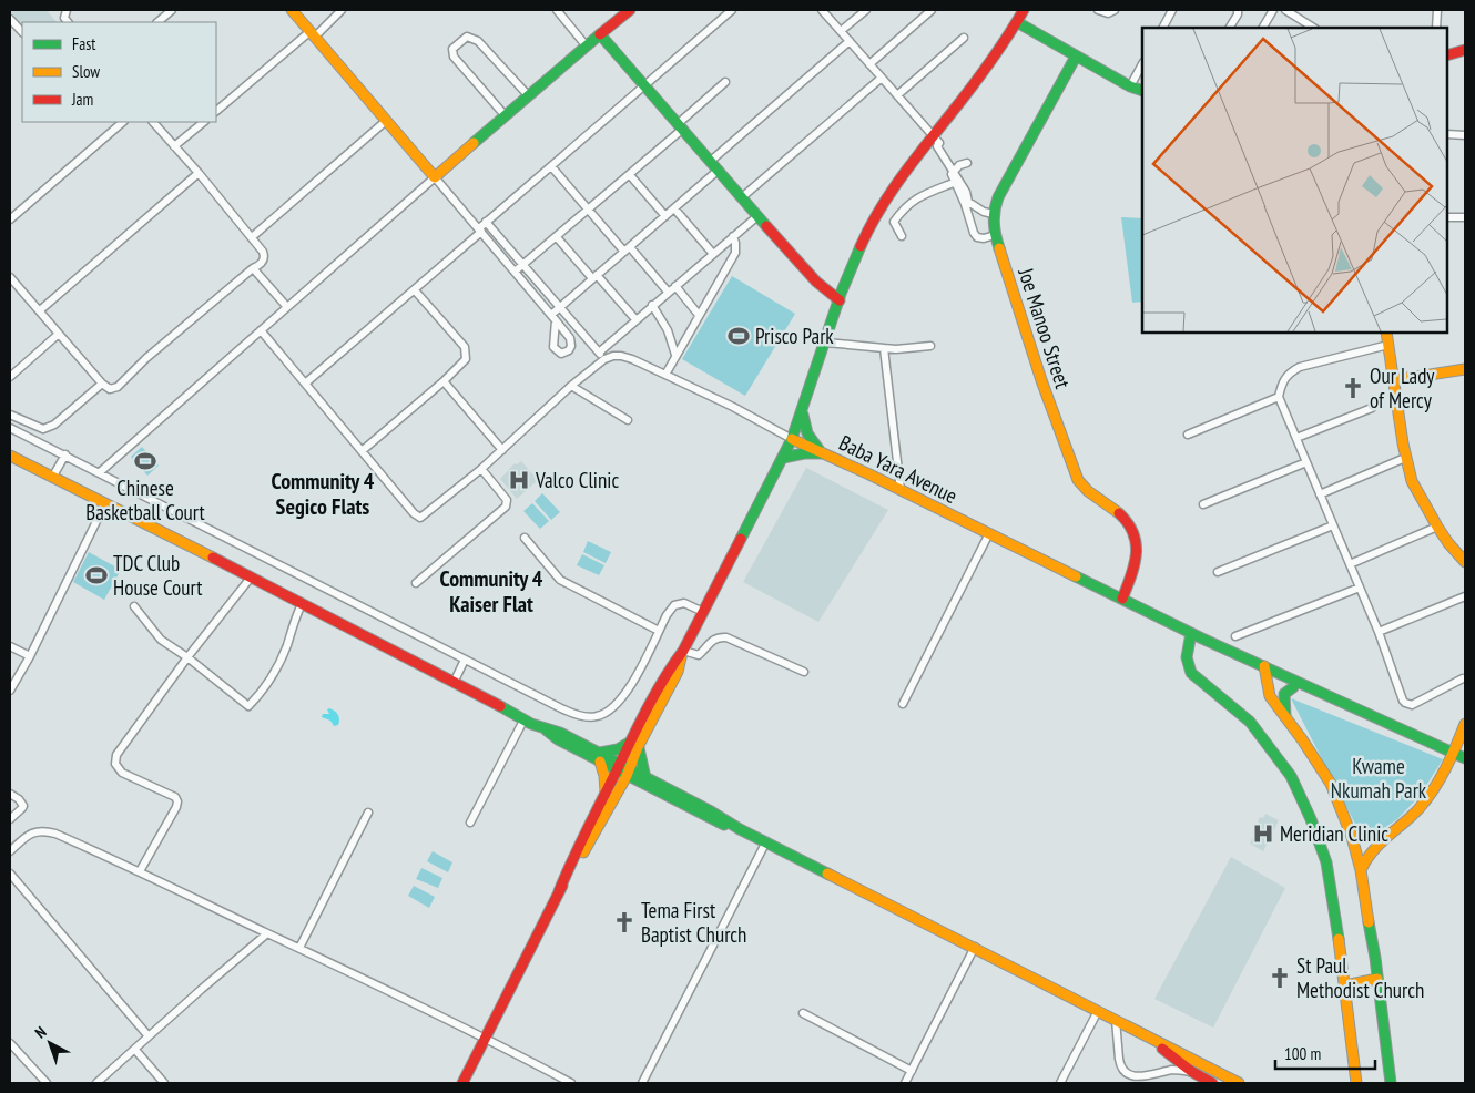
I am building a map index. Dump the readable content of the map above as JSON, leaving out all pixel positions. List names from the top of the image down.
{
  "streets": {
    "main road": ["Joe Manoo Street", "Baba Yara Avenue"]
  },
  "crossings": [
    ["Joe Manoo Street", "Baba Yara Avenue"]
  ],
  "districts": ["Community 4 Segico Flats", "Community 4 Kaiser Flat"],
  "parks": ["Kwame Nkumah Park"],
  "places": {
    "sports": ["Prisco Park", "Chinese Basketball Court", "TDC Club House Court"],
    "church": ["Our Lady of Mercy", "Tema First Baptist Church", "St Paul Methodist Church"],
    "hospital": ["Valco Clinic", "Meridian Clinic"]
  },
  "legend": ["Fast", "Slow", "Jam"],
  "scale_bar": "100 m",
  "north": "top left"
}
